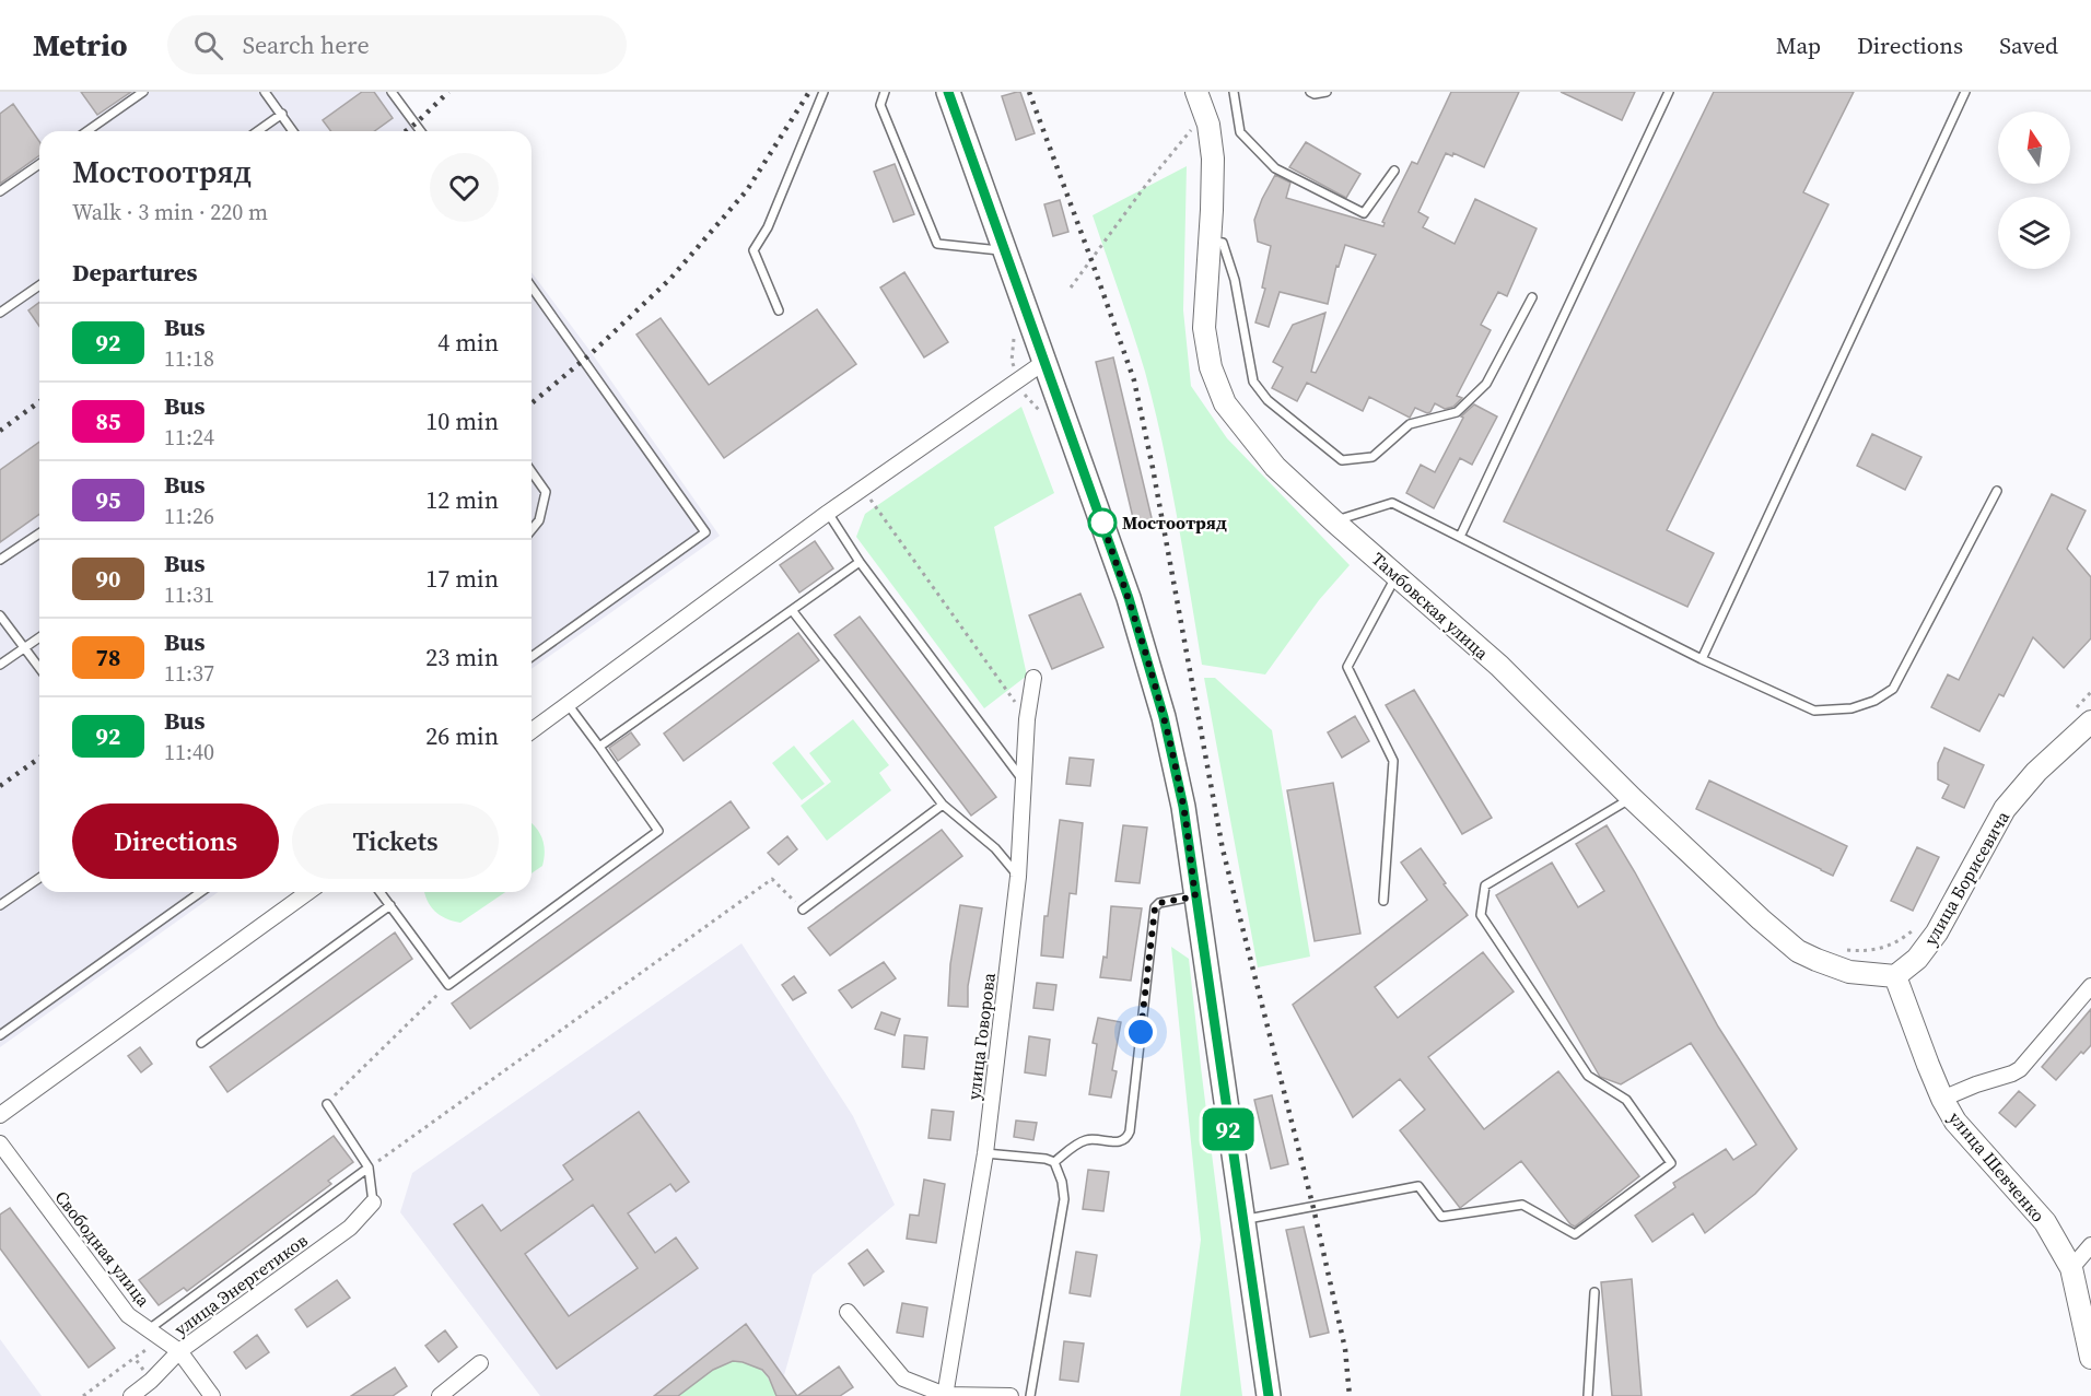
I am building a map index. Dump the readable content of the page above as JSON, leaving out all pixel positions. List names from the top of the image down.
{
  "streets": {
    "street": [
      "Тамбовская улица",
      "улица Борисевича",
      "улица Говорова",
      "улица Шевченко",
      "Свободная улица",
      "улица Энергетиков"
    ]
  },
  "crossings": [
    ["Тамбовская улица", "улица Борисевича"],
    ["Тамбовская улица", "улица Шевченко"],
    ["улица Борисевича", "улица Шевченко"],
    ["Свободная улица", "улица Энергетиков"]
  ],
  "places": ["Мостоотряд"],
  "lines": ["bus line 92"],
  "north": "top",
  "page": {
    "header": "Metrio",
    "search": "Search here",
    "nav": ["Map", "Directions", "Saved"],
    "on_map": "92",
    "heading": [
      ["Мостоотряд", "Walk · 3 min · 220 m"],
      "Departures"
    ],
    "list": [
      {
        "mark": "92",
        "name": "Bus",
        "note": "11:18",
        "value": "4 min"
      },
      {
        "mark": "85",
        "name": "Bus",
        "note": "11:24",
        "value": "10 min"
      },
      {
        "mark": "95",
        "name": "Bus",
        "note": "11:26",
        "value": "12 min"
      },
      {
        "mark": "90",
        "name": "Bus",
        "note": "11:31",
        "value": "17 min"
      },
      {
        "mark": "78",
        "name": "Bus",
        "note": "11:37",
        "value": "23 min"
      },
      {
        "mark": "92",
        "name": "Bus",
        "note": "11:40",
        "value": "26 min"
      }
    ],
    "buttons": ["Directions", "Tickets"]
  }
}
